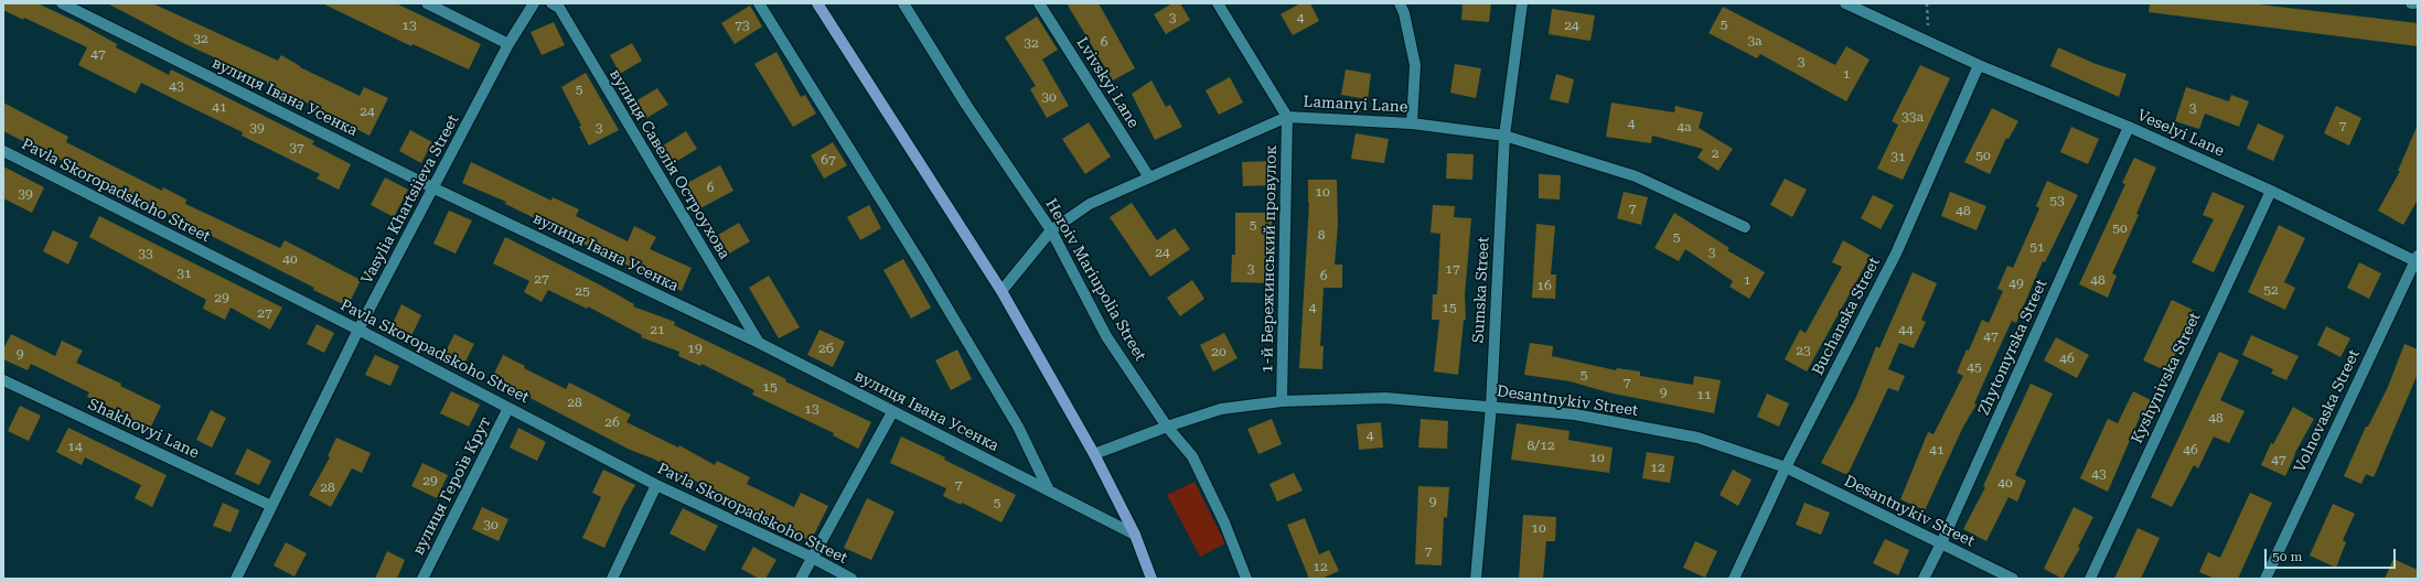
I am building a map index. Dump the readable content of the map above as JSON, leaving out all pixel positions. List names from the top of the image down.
{
  "streets": {
    "street": [
      "Lvivskyi Lane",
      "вулиця Івана Усенка",
      "Lamanyi Lane",
      "Veselyi Lane",
      "вулиця Савелія Остроухова",
      "Pavla Skoropadskoho Street",
      "Vasylia Khartsiieva Street",
      "1-й Бережинський провулок",
      "Heroiv Mariupolia Street",
      "Sumska Street",
      "Buchanska Street",
      "Zhytomyrska Street",
      "Kyshynivska Street",
      "Desantnykiv Street",
      "Volnovaska Street",
      "Shakhovyi Lane",
      "вулиця Героїв Крут"
    ]
  },
  "crossings": [
    ["Lvivskyi Lane", "Lamanyi Lane"],
    ["вулиця Івана Усенка", "вулиця Савелія Остроухова"],
    ["вулиця Івана Усенка", "Vasylia Khartsiieva Street"],
    ["Lamanyi Lane", "1-й Бережинський провулок"],
    ["Lamanyi Lane", "Heroiv Mariupolia Street"],
    ["Lamanyi Lane", "Sumska Street"],
    ["Veselyi Lane", "Buchanska Street"],
    ["Veselyi Lane", "Zhytomyrska Street"],
    ["Veselyi Lane", "Kyshynivska Street"],
    ["Veselyi Lane", "Volnovaska Street"],
    ["Pavla Skoropadskoho Street", "Vasylia Khartsiieva Street"],
    ["Pavla Skoropadskoho Street", "вулиця Героїв Крут"],
    ["Vasylia Khartsiieva Street", "Shakhovyi Lane"],
    ["1-й Бережинський провулок", "Desantnykiv Street"],
    ["Heroiv Mariupolia Street", "Desantnykiv Street"],
    ["Sumska Street", "Desantnykiv Street"],
    ["Buchanska Street", "Desantnykiv Street"],
    ["Zhytomyrska Street", "Desantnykiv Street"]
  ],
  "house_numbers": [
    "3",
    "4",
    "5",
    "13",
    "73",
    "24",
    "32",
    "3а",
    "6",
    "32",
    "47",
    "3",
    "1",
    "43",
    "5",
    "30",
    "41",
    "3",
    "24",
    "33а",
    "4",
    "7",
    "4а",
    "39",
    "3",
    "37",
    "2",
    "50",
    "31",
    "67",
    "6",
    "10",
    "39",
    "53",
    "7",
    "48",
    "5",
    "50",
    "8",
    "5",
    "51",
    "24",
    "3",
    "33",
    "40",
    "3",
    "17",
    "31",
    "6",
    "27",
    "1",
    "48",
    "49",
    "16",
    "52",
    "25",
    "29",
    "4",
    "15",
    "27",
    "21",
    "44",
    "47",
    "19",
    "2б",
    "23",
    "20",
    "9",
    "46",
    "45",
    "5",
    "7",
    "15",
    "9",
    "11",
    "28",
    "13",
    "48",
    "26",
    "4",
    "8/12",
    "14",
    "41",
    "46",
    "10",
    "47",
    "12",
    "43",
    "29",
    "40",
    "7",
    "28",
    "9",
    "5",
    "30",
    "10",
    "7",
    "12"
  ],
  "scale_bar": "50 m"
}
